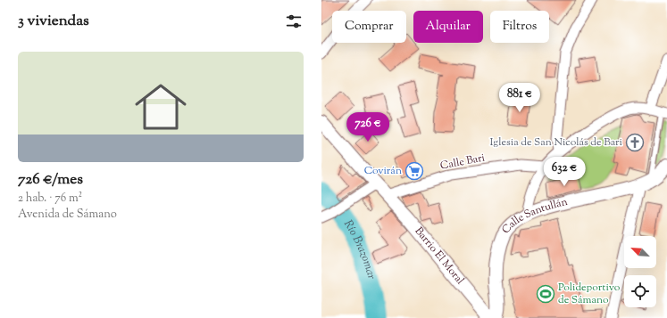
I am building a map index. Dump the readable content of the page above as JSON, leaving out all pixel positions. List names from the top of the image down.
{
  "streets": {
    "street": ["Calle Bari", "Calle Santullán", "Barrio El Moral"]
  },
  "crossings": [
    ["Calle Bari", "Barrio El Moral"]
  ],
  "water": ["Río Brazomar"],
  "places": {
    "church": ["Iglesia de San Nicolás de Bari"],
    "supermarket": ["Covirán"],
    "sports": ["Polideportivo de Sámano"]
  },
  "north": "top left",
  "page": {
    "heading": "3 viviendas",
    "chip": ["Comprar", "Alquilar", "Filtros"],
    "list": [
      {
        "name": "726 €/mes",
        "note": "2 hab. · 76 m² · Avenida de Sámano"
      }
    ],
    "price": ["881 €", "726 €", "632 €"]
  }
}
